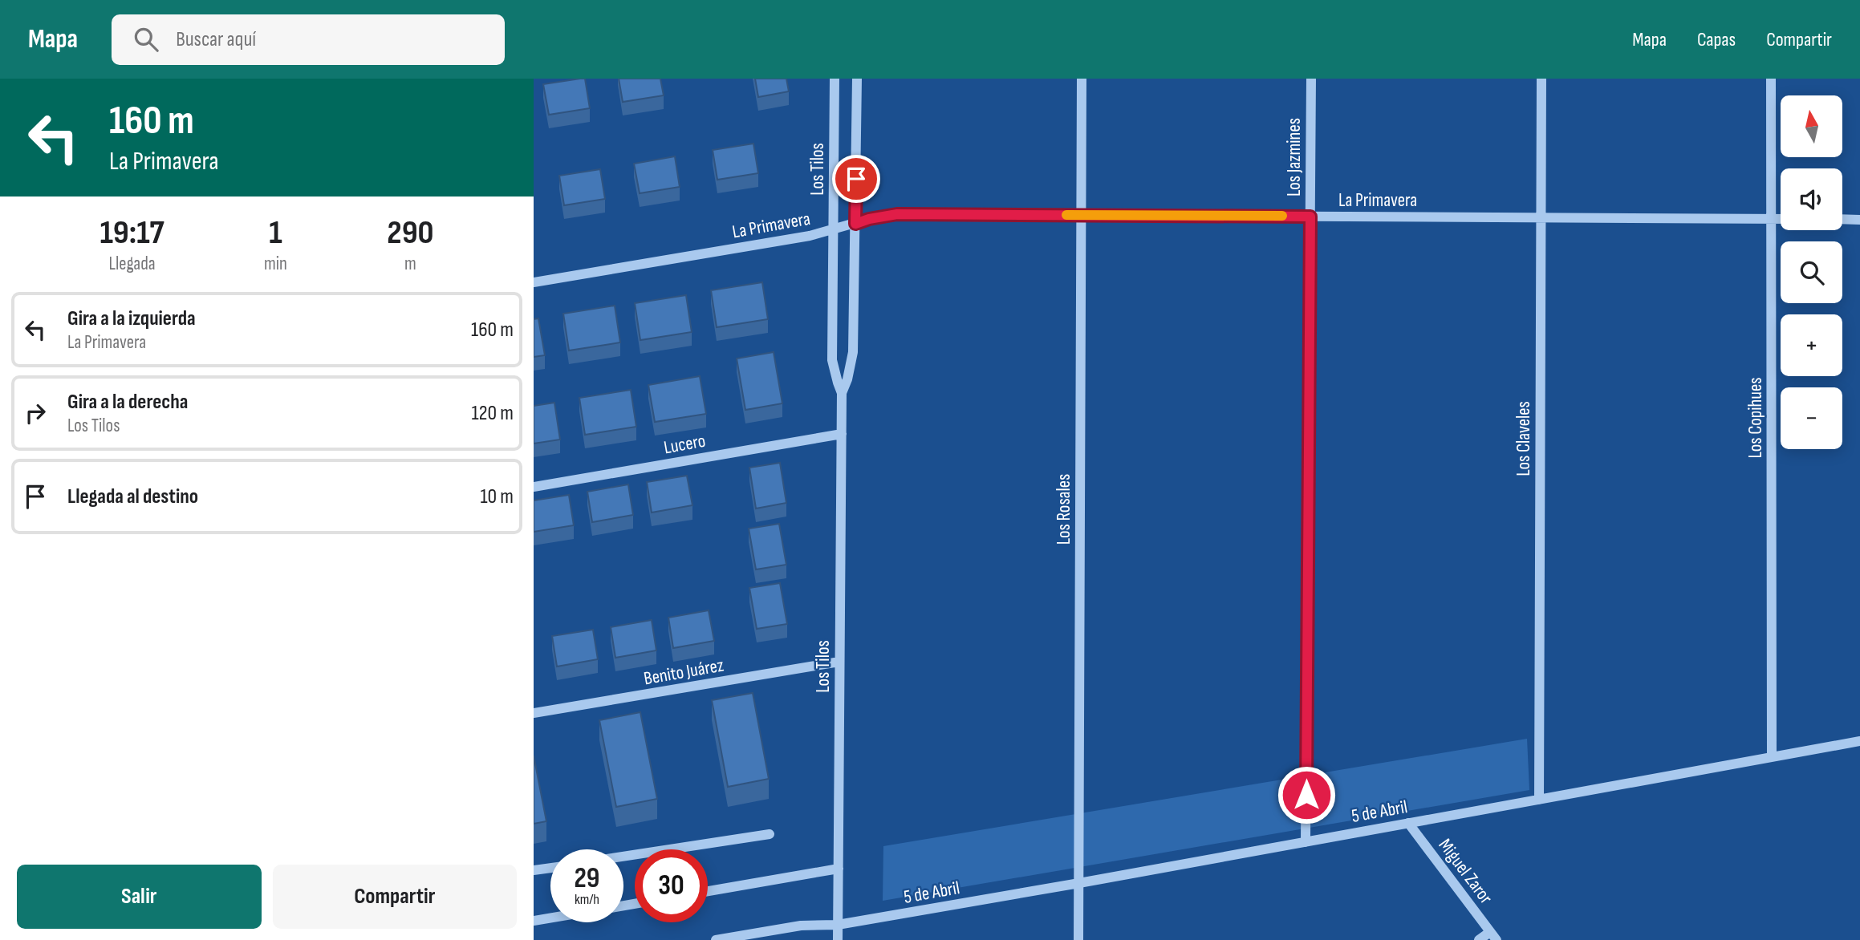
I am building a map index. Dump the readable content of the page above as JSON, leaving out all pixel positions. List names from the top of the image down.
{
  "streets": {
    "street": [
      "Los Jazmines",
      "Los Tilos",
      "La Primavera",
      "Los Copihues",
      "Los Claveles",
      "Lucero",
      "Los Rosales",
      "Benito Juárez",
      "5 de Abril",
      "Miguel Zaror"
    ]
  },
  "crossings": [
    ["Los Jazmines", "La Primavera"],
    ["Los Jazmines", "5 de Abril"],
    ["Los Tilos", "La Primavera"],
    ["Los Tilos", "Lucero"],
    ["Los Tilos", "Benito Juárez"],
    ["Los Tilos", "5 de Abril"],
    ["La Primavera", "Los Copihues"],
    ["La Primavera", "Los Claveles"],
    ["La Primavera", "Los Rosales"],
    ["Los Copihues", "5 de Abril"],
    ["Los Claveles", "5 de Abril"],
    ["Los Rosales", "5 de Abril"],
    ["5 de Abril", "Miguel Zaror"]
  ],
  "north": "top",
  "page": {
    "header": "Mapa",
    "search": "Buscar aquí",
    "nav": ["Mapa", "Capas", "Compartir"],
    "turn": ["160 m", "La Primavera"],
    "map_buttons": ["+", "−"],
    "eta": [
      "19:17",
      "Llegada",
      "1",
      "min",
      "290",
      "m"
    ],
    "list": [
      {
        "name": "Gira a la izquierda",
        "note": "La Primavera",
        "value": "160 m"
      },
      {
        "name": "Gira a la derecha",
        "note": "Los Tilos",
        "value": "120 m"
      },
      {
        "name": "Llegada al destino",
        "value": "10 m"
      }
    ],
    "speed": "29 km/h",
    "limit": "30",
    "buttons": ["Salir", "Compartir"]
  }
}
